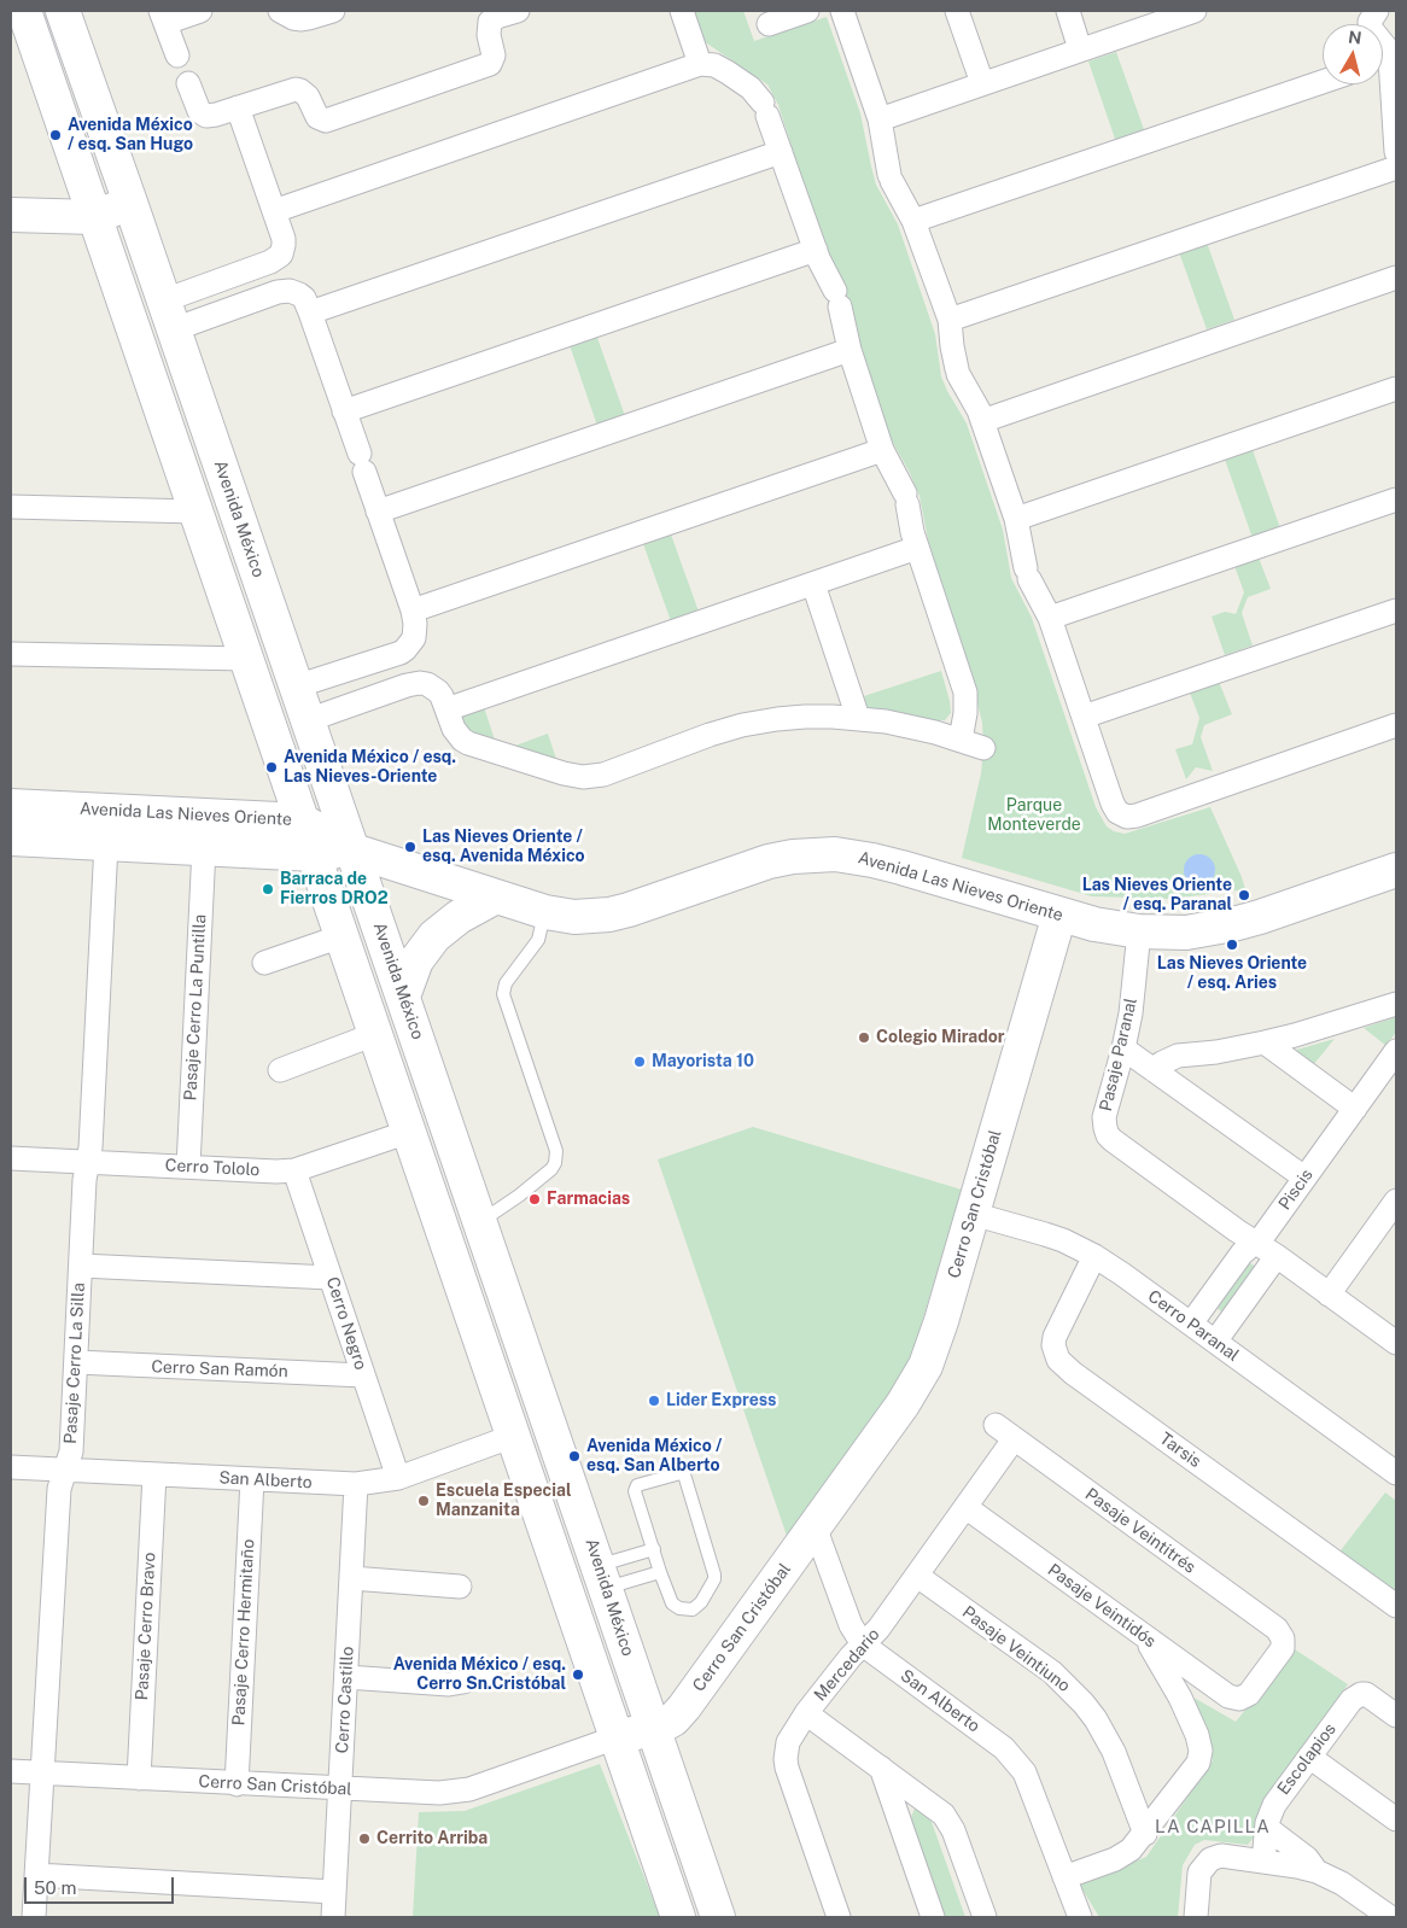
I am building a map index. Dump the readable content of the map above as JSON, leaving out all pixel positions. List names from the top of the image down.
{
  "streets": {
    "main road": ["Avenida México", "Avenida Las Nieves Oriente", "Cerro San Cristóbal"],
    "street": [
      "Pasaje Cerro La Puntilla",
      "Pasaje Paranal",
      "Cerro Tololo",
      "Piscis",
      "Cerro Negro",
      "Cerro Paranal",
      "Pasaje Cerro La Silla",
      "Cerro San Ramón",
      "Tarsis",
      "San Alberto",
      "Pasaje Veintitrés",
      "Pasaje Veintidós",
      "Pasaje Cerro Bravo",
      "Pasaje Cerro Hermitaño",
      "Pasaje Veintiuno",
      "Mercedario",
      "Cerro Castillo",
      "Escolapios"
    ]
  },
  "crossings": [
    ["Avenida México", "Avenida Las Nieves Oriente"],
    ["Avenida México", "Cerro San Cristóbal"],
    ["Avenida Las Nieves Oriente", "Pasaje Cerro La Puntilla"],
    ["Avenida Las Nieves Oriente", "Pasaje Paranal"],
    ["Avenida Las Nieves Oriente", "Cerro San Cristóbal"],
    ["Avenida Las Nieves Oriente", "Pasaje Cerro La Silla"],
    ["Pasaje Cerro La Puntilla", "Cerro Tololo"],
    ["Pasaje Paranal", "Piscis"],
    ["Cerro Tololo", "Cerro Negro"],
    ["Cerro Tololo", "Pasaje Cerro La Silla"],
    ["Piscis", "Cerro Paranal"],
    ["Cerro San Cristóbal", "Cerro Paranal"],
    ["Cerro San Cristóbal", "Pasaje Cerro La Silla"],
    ["Cerro San Cristóbal", "San Alberto"],
    ["Cerro San Cristóbal", "Pasaje Cerro Bravo"],
    ["Cerro San Cristóbal", "Pasaje Cerro Hermitaño"],
    ["Cerro San Cristóbal", "Cerro Castillo"],
    ["Cerro Negro", "Cerro San Ramón"],
    ["Cerro Negro", "San Alberto"],
    ["Cerro Paranal", "Tarsis"],
    ["Pasaje Cerro La Silla", "Cerro San Ramón"],
    ["Pasaje Cerro La Silla", "San Alberto"],
    ["San Alberto", "Pasaje Cerro Bravo"],
    ["San Alberto", "Pasaje Cerro Hermitaño"],
    ["San Alberto", "Mercedario"],
    ["San Alberto", "Cerro Castillo"],
    ["Pasaje Veintitrés", "Pasaje Veintidós"],
    ["Pasaje Veintitrés", "Mercedario"],
    ["Pasaje Veintidós", "Mercedario"],
    ["Pasaje Veintiuno", "Mercedario"]
  ],
  "districts": ["LA CAPILLA"],
  "parks": ["Parque Monteverde"],
  "places": [
    "Avenida México / esq. San Hugo",
    "Avenida México / esq. Las Nieves-Oriente",
    "Las Nieves Oriente / esq. Avenida México",
    "Barraca de Fierros DRO2",
    "Las Nieves Oriente / esq. Paranal",
    "Las Nieves Oriente / esq. Aries",
    "Colegio Mirador",
    "Mayorista 10",
    "Farmacias",
    "Lider Express",
    "Avenida México / esq. San Alberto",
    "Escuela Especial Manzanita",
    "Avenida México / esq. Cerro Sn.Cristóbal",
    "Cerrito Arriba"
  ],
  "scale_bar": "50 m",
  "north": "top"
}
